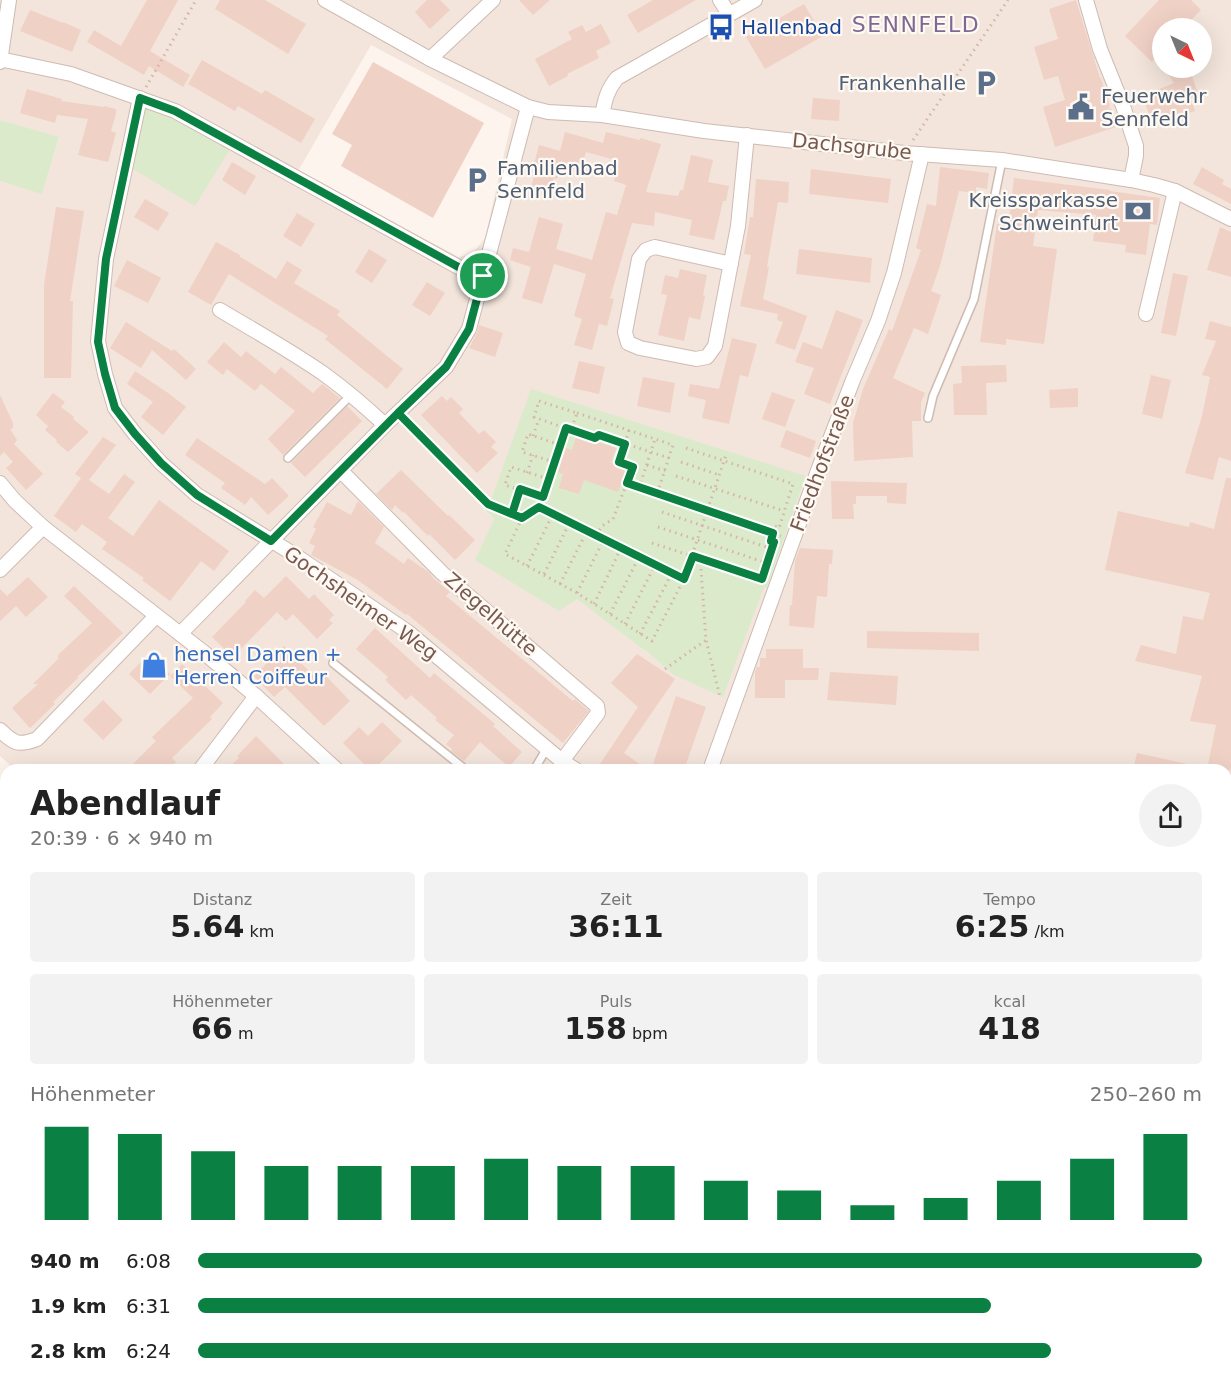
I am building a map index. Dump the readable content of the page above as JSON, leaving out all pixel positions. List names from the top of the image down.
{
  "streets": {
    "street": [
      "Dachsgrube",
      "Friedhofstraße",
      "Gochsheimer Weg",
      "Ziegelhütte"
    ]
  },
  "crossings": [
    ["Dachsgrube", "Friedhofstraße"],
    ["Gochsheimer Weg", "Ziegelhütte"]
  ],
  "districts": ["SENNFELD"],
  "places": {
    "bus stop": ["Hallenbad"],
    "parking": ["Frankenhalle", "Familienbad Sennfeld"],
    "public building": ["Feuerwehr Sennfeld"],
    "bank": ["Kreissparkasse Schweinfurt"],
    "shop": ["hensel Damen + Herren Coiffeur"]
  },
  "north": "bottom right",
  "page": {
    "heading": ["Abendlauf", "20:39 · 6 × 940 m"],
    "stats": [
      ["Distanz", "5.64 km"],
      ["Zeit", "36:11"],
      ["Tempo", "6:25 /km"],
      ["Höhenmeter", "66 m"],
      ["Puls", "158 bpm"],
      ["kcal", "418"]
    ],
    "chart": ["Höhenmeter", "250–260 m"],
    "list": [
      {
        "name": "940 m",
        "note": "6:08"
      },
      {
        "name": "1.9 km",
        "note": "6:31"
      },
      {
        "name": "2.8 km",
        "note": "6:24"
      }
    ]
  }
}
